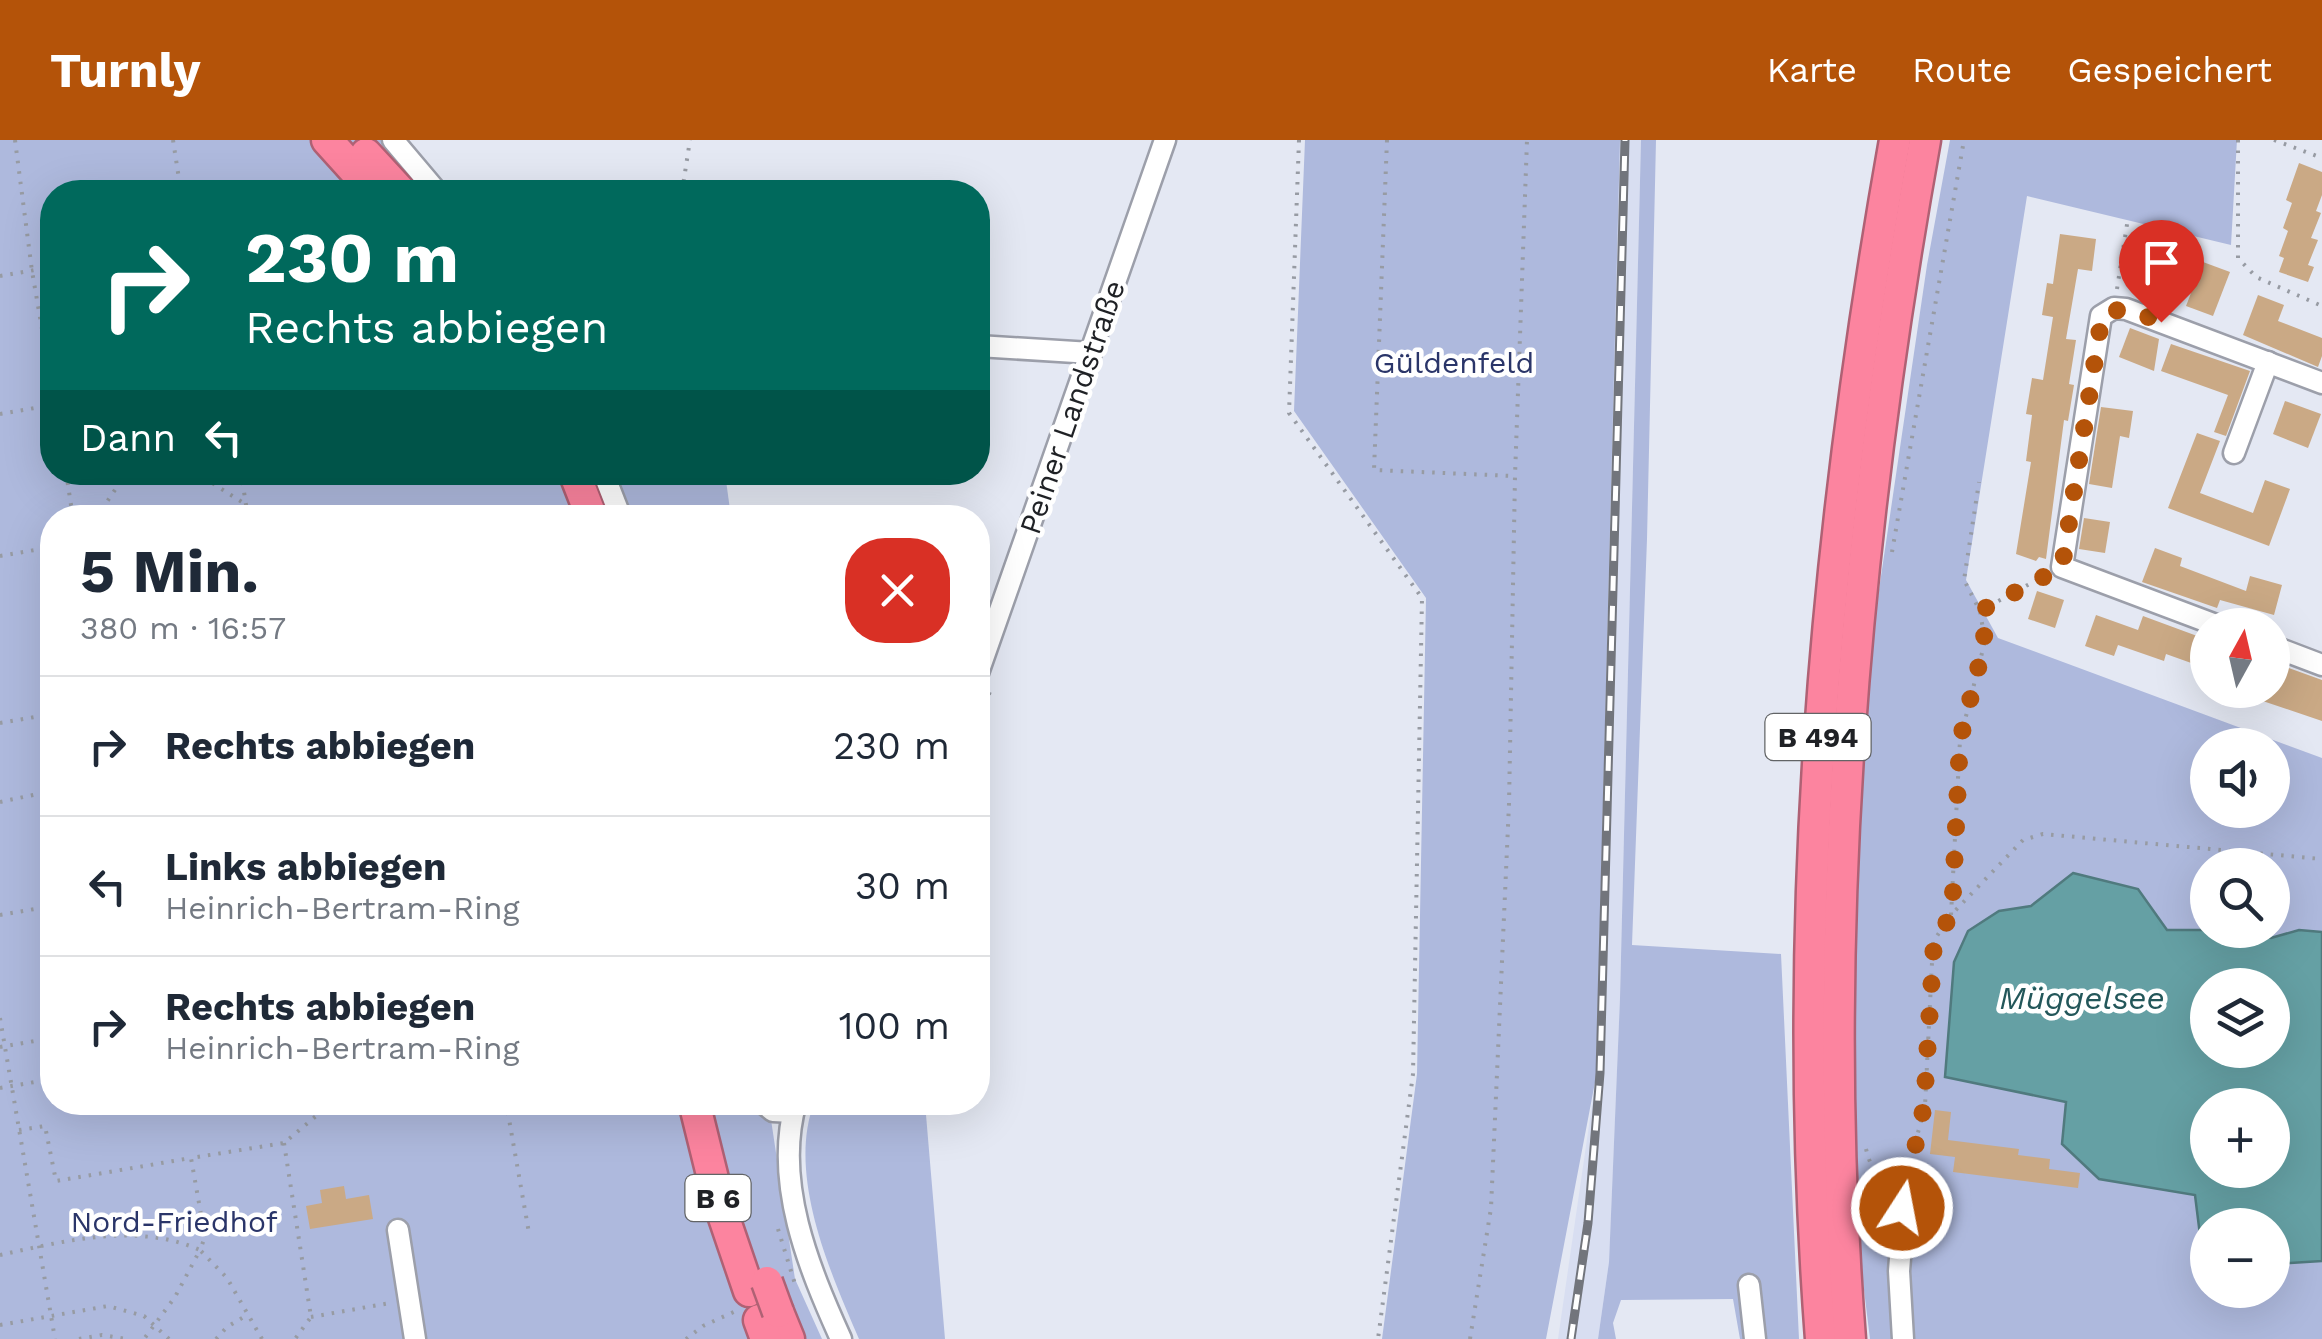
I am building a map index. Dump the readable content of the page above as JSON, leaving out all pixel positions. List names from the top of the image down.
{
  "streets": {
    "highway": ["B 494", "B 6"],
    "street": ["Peiner Landstraße"]
  },
  "water": ["Müggelsee"],
  "parks": ["Güldenfeld", "Nord-Friedhof"],
  "north": "top",
  "page": {
    "header": "Turnly",
    "nav": ["Karte", "Route", "Gespeichert"],
    "turn": ["230 m", "Rechts abbiegen"],
    "then": "Dann",
    "heading": ["5 Min.", "380 m · 16:57"],
    "map_buttons": ["+", "−"],
    "list": [
      {
        "name": "Rechts abbiegen",
        "value": "230 m"
      },
      {
        "name": "Links abbiegen",
        "note": "Heinrich-Bertram-Ring",
        "value": "30 m"
      },
      {
        "name": "Rechts abbiegen",
        "note": "Heinrich-Bertram-Ring",
        "value": "100 m"
      }
    ]
  }
}
